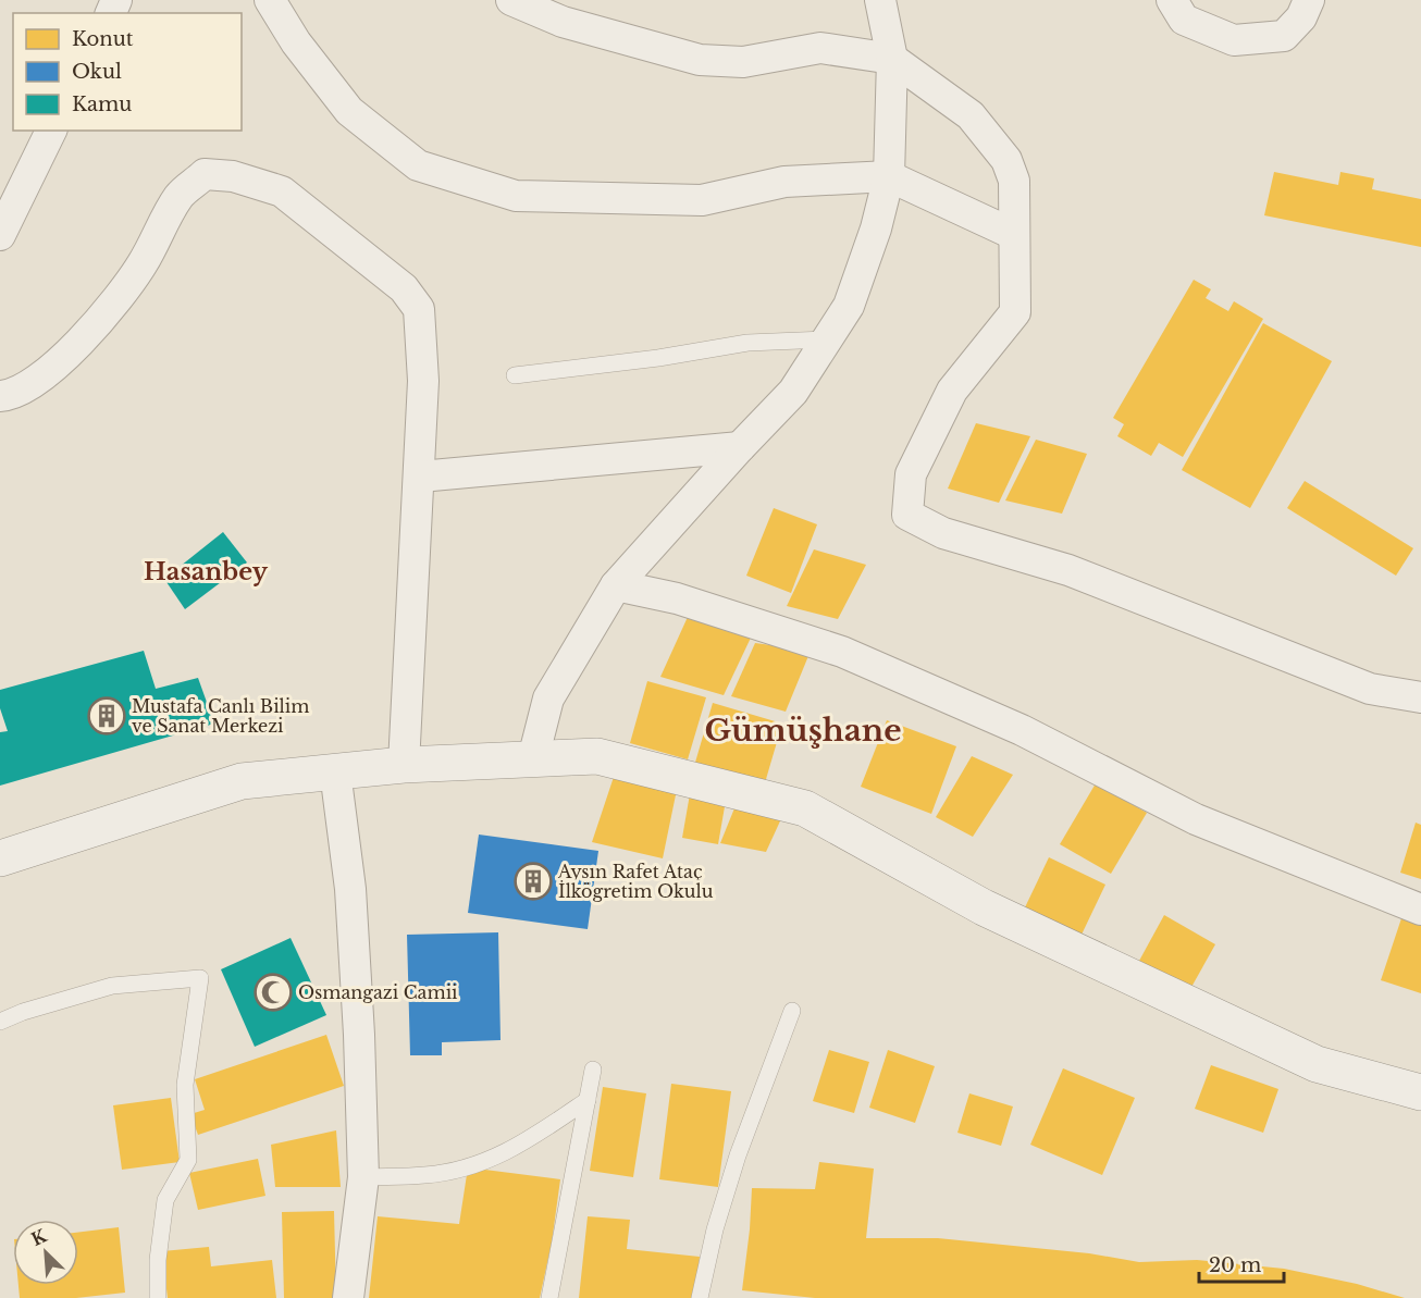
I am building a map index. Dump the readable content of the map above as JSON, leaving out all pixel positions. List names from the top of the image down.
{
  "districts": ["Hasanbey", "Gümüşhane"],
  "places": {
    "building": ["Mustafa Canlı Bilim ve Sanat Merkezi", "Aysın Rafet Ataç İlkögretim Okulu"],
    "mosque": ["Osmangazi Camii"]
  },
  "legend": ["Konut", "Okul", "Kamu"],
  "scale_bar": "20 m",
  "north": "top left"
}
